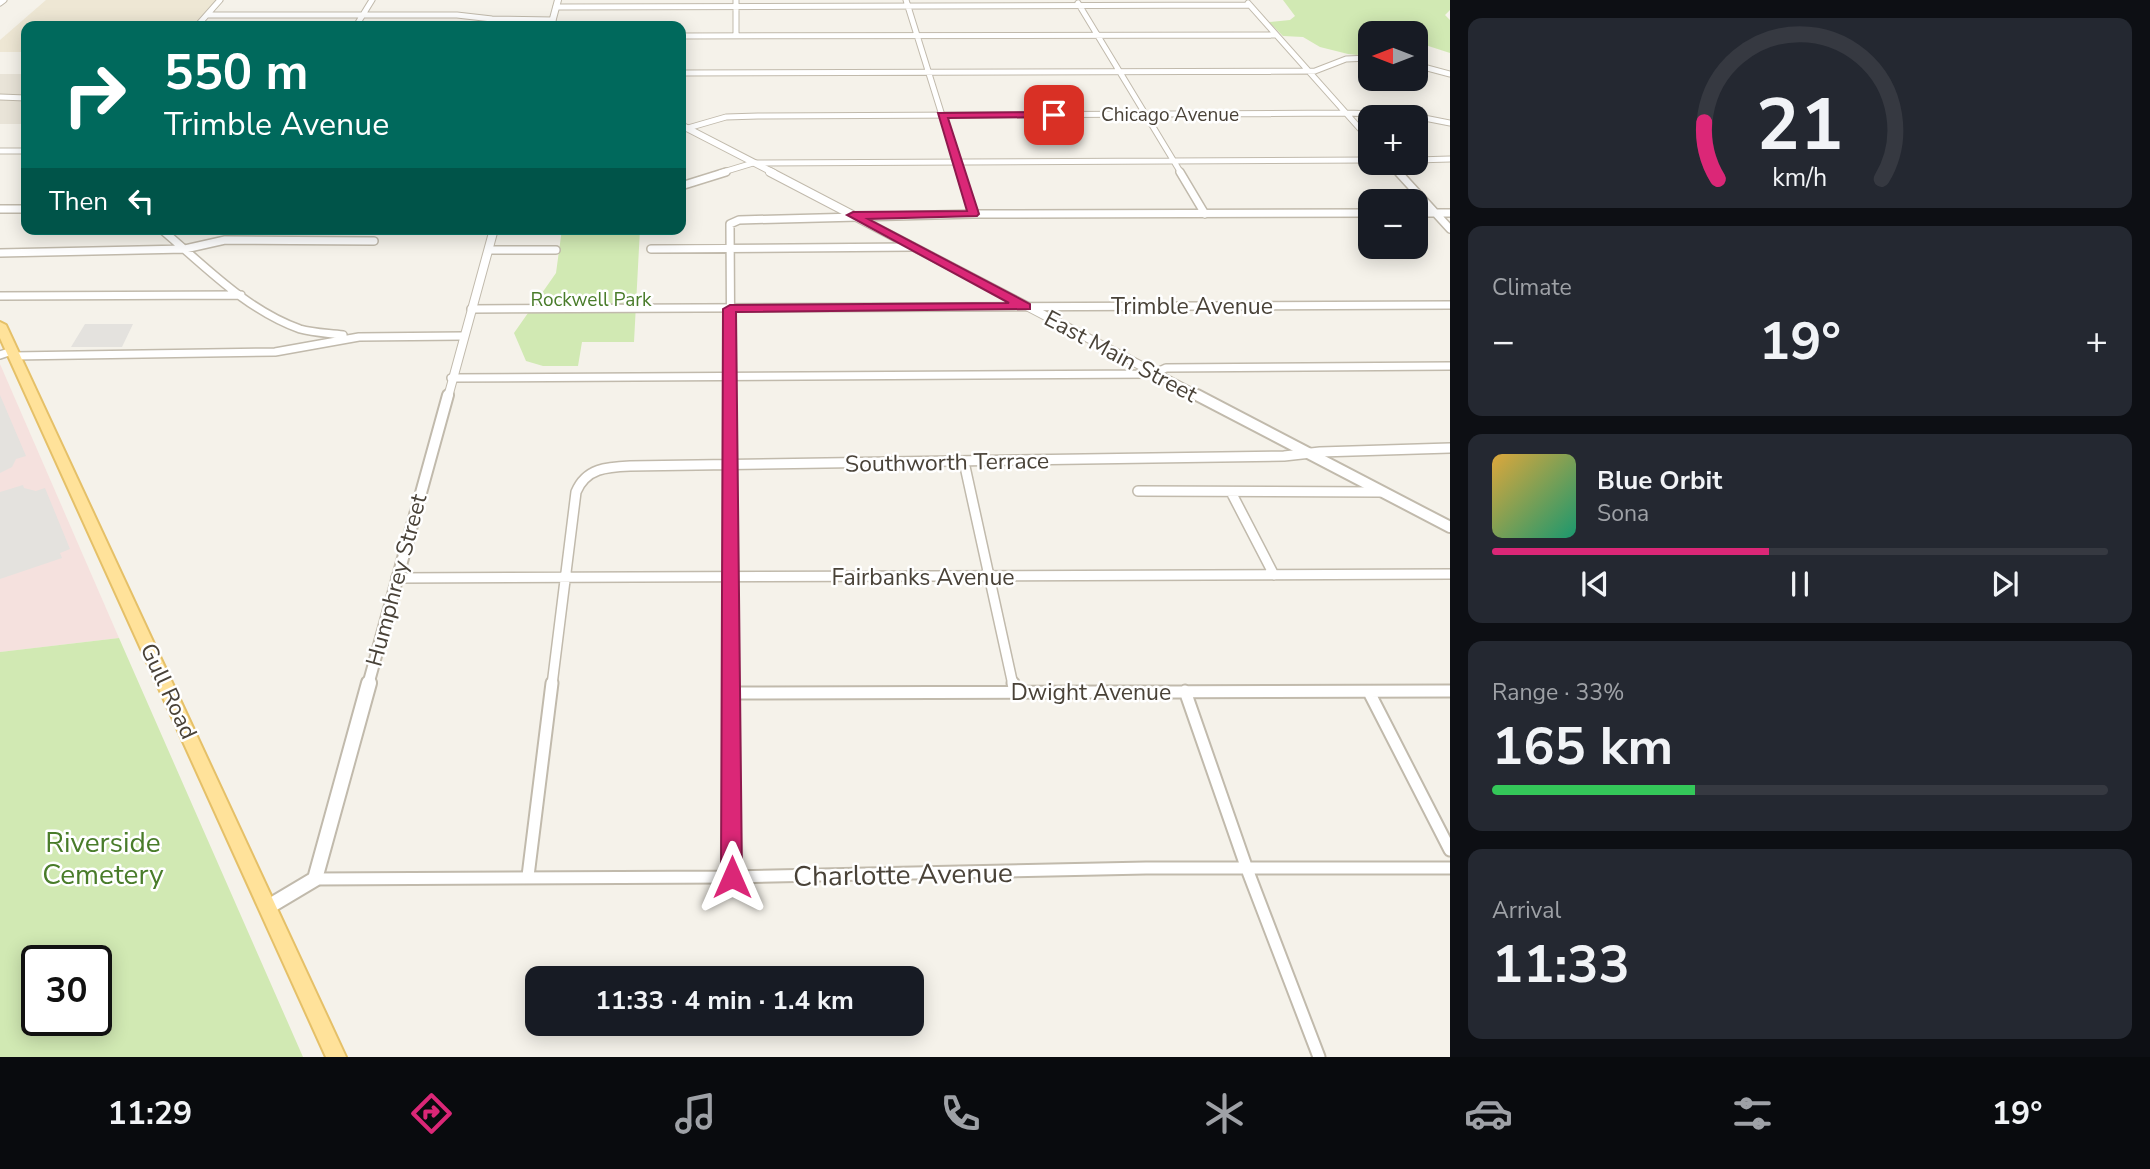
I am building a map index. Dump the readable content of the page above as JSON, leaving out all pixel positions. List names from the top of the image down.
{
  "streets": {
    "main road": ["Gull Road"],
    "street": [
      "Chicago Avenue",
      "Trimble Avenue",
      "East Main Street",
      "Southworth Terrace",
      "Fairbanks Avenue",
      "Humphrey Street",
      "Dwight Avenue",
      "Charlotte Avenue"
    ]
  },
  "crossings": [
    ["Trimble Avenue", "East Main Street"],
    ["Trimble Avenue", "Humphrey Street"],
    ["East Main Street", "Southworth Terrace"],
    ["Southworth Terrace", "Fairbanks Avenue"],
    ["Fairbanks Avenue", "Humphrey Street"],
    ["Humphrey Street", "Charlotte Avenue"]
  ],
  "parks": ["Rockwell Park", "Riverside Cemetery"],
  "north": "left",
  "page": {
    "map_buttons": ["+", "−"],
    "turn": ["550 m", "Trimble Avenue"],
    "then": "Then",
    "tile": [
      "Climate",
      ["Range · 33%", "165 km"],
      ["Arrival", "11:33"]
    ],
    "heat": ["−", "19°", "+"],
    "song": ["Blue Orbit", "Sona"],
    "limit": "30",
    "trip": "11:33 · 4 min · 1.4 km",
    "tabs": ["11:29", "19°"],
    "gauge": ["21", "km/h"]
  }
}
